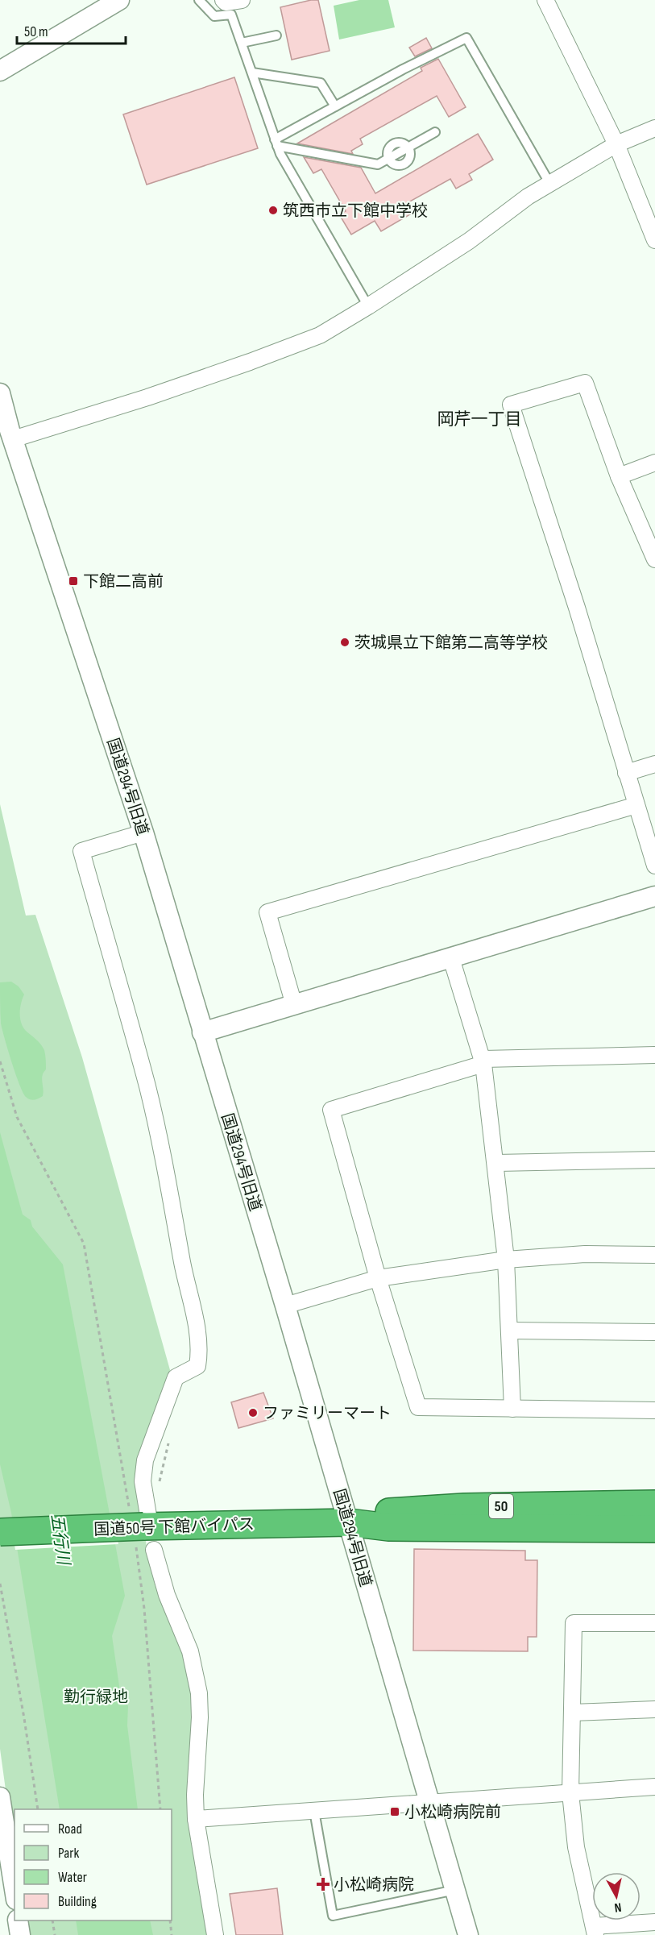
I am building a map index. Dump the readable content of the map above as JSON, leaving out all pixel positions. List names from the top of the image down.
{
  "streets": {
    "highway": ["50", "国道50号 下館バイパス"],
    "street": ["国道294号旧道"]
  },
  "crossings": [
    ["国道294号旧道", "国道50号 下館バイパス"]
  ],
  "districts": ["岡芹一丁目"],
  "water": ["五行川"],
  "parks": ["勤行緑地"],
  "places": {
    "other": ["筑西市立下館中学校", "茨城県立下館第二高等学校", "ファミリーマート"],
    "transit": ["下館二高前", "小松崎病院前"],
    "health": ["小松崎病院"]
  },
  "legend": [
    "Road",
    "Park",
    "Water",
    "Building"
  ],
  "scale_bar": "50 m",
  "north": "bottom"
}
